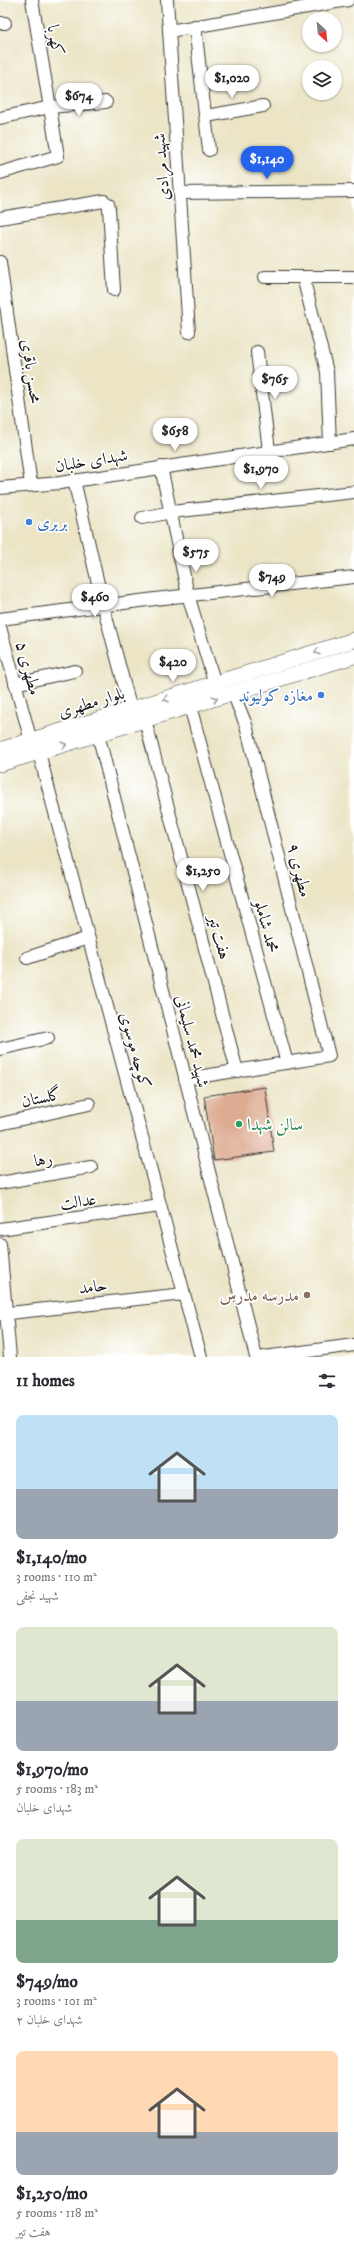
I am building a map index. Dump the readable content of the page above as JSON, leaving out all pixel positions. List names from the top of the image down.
{
  "streets": {
    "main road": ["بلوار مطهری"],
    "street": [
      "کهربا",
      "شهید مرادی",
      "محسن باقری",
      "شهدای خلبان",
      "مطهری ۵",
      "مطهری ۹",
      "محمد شاملو",
      "هفت تیر",
      "شهید محمد سلیمانی",
      "کوچه موسوی",
      "گلستان",
      "رها",
      "عدالت",
      "حامد"
    ]
  },
  "crossings": [
    ["محسن باقری", "شهدای خلبان"],
    ["مطهری ۵", "بلوار مطهری"],
    ["مطهری ۵", "کوچه موسوی"],
    ["بلوار مطهری", "مطهری ۹"],
    ["بلوار مطهری", "محمد شاملو"],
    ["بلوار مطهری", "هفت تیر"],
    ["بلوار مطهری", "شهید محمد سلیمانی"],
    ["بلوار مطهری", "کوچه موسوی"],
    ["مطهری ۹", "محمد شاملو"],
    ["کوچه موسوی", "عدالت"],
    ["کوچه موسوی", "حامد"]
  ],
  "places": [
    "بربری",
    "مغازه کولیوند",
    "سالن شهدا",
    "مدرسه مدرس"
  ],
  "north": "bottom right",
  "page": {
    "price": [
      "$1,020",
      "$674",
      "$1,140",
      "$765",
      "$658",
      "$1,970",
      "$575",
      "$749",
      "$460",
      "$420",
      "$1,250"
    ],
    "heading": "11 homes",
    "list": [
      {
        "name": "$1,140/mo",
        "note": "3 rooms · 110 m² · شهید نجفی"
      },
      {
        "name": "$1,970/mo",
        "note": "5 rooms · 183 m² · شهدای خلبان"
      },
      {
        "name": "$749/mo",
        "note": "3 rooms · 101 m² · شهدای خلبان ۲"
      },
      {
        "name": "$1,250/mo",
        "note": "5 rooms · 118 m² · هفت تیر"
      }
    ]
  }
}
